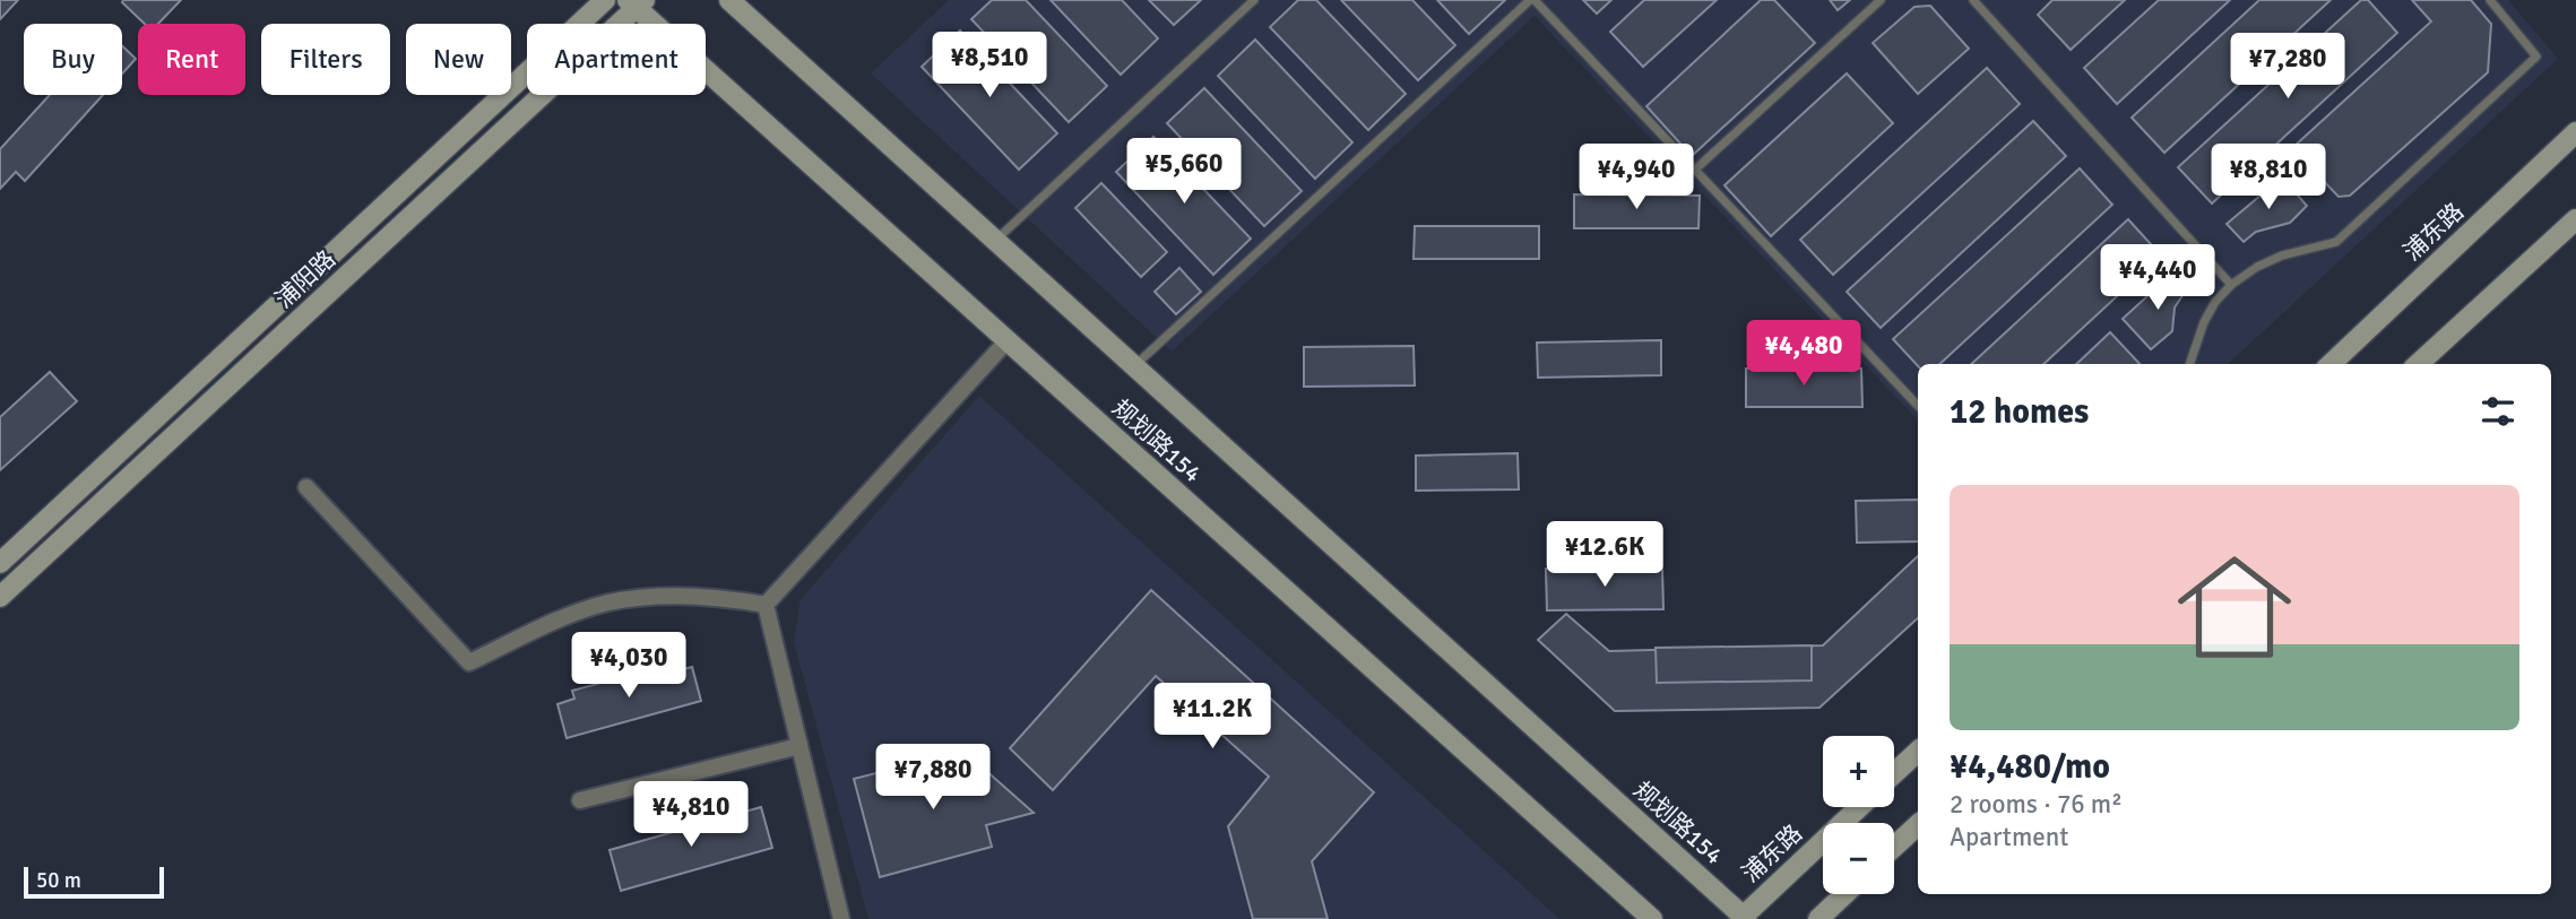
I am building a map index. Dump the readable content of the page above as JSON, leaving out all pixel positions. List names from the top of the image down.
{
  "streets": {
    "main road": ["浦东路", "浦阳路", "规划路154"]
  },
  "crossings": [
    ["浦东路", "规划路154"],
    ["浦阳路", "规划路154"]
  ],
  "scale_bar": "50 m",
  "page": {
    "chip": [
      "Buy",
      "Rent",
      "Filters",
      "New",
      "Apartment"
    ],
    "price": [
      "¥8,510",
      "¥7,280",
      "¥5,660",
      "¥4,940",
      "¥8,810",
      "¥4,440",
      "¥4,480",
      "¥12.6K",
      "¥4,030",
      "¥11.2K",
      "¥7,880",
      "¥4,810"
    ],
    "heading": "12 homes",
    "list": [
      {
        "name": "¥4,480/mo",
        "note": "2 rooms · 76 m² · Apartment"
      }
    ],
    "map_buttons": ["+", "−"],
    "scale": "50 m"
  }
}
